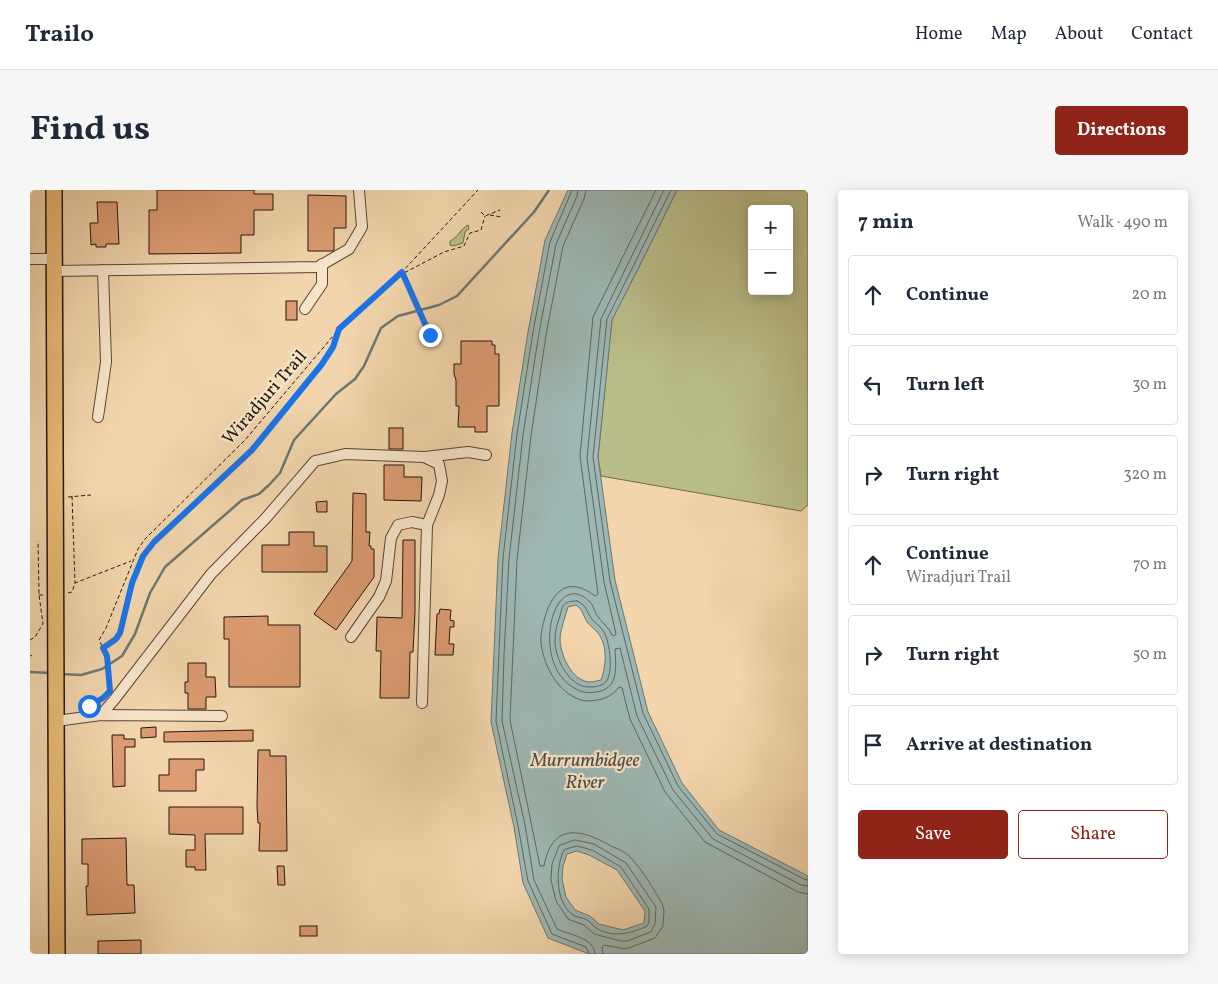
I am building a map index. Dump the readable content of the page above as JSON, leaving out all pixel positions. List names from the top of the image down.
{
  "streets": {
    "path": ["Wiradjuri Trail"]
  },
  "water": ["Murrumbidgee River"],
  "page": {
    "header": "Trailo",
    "nav": [
      "Home",
      "Map",
      "About",
      "Contact"
    ],
    "title": "Find us",
    "buttons": [
      "Directions",
      ["Save", "Share"]
    ],
    "heading": ["7 min", "Walk · 490 m"],
    "map_buttons": ["+", "−"],
    "list": [
      ["Continue", "20 m"],
      ["Turn left", "30 m"],
      ["Turn right", "320 m"],
      ["Continue", "Wiradjuri Trail", "70 m"],
      ["Turn right", "50 m"],
      "Arrive at destination"
    ]
  }
}
